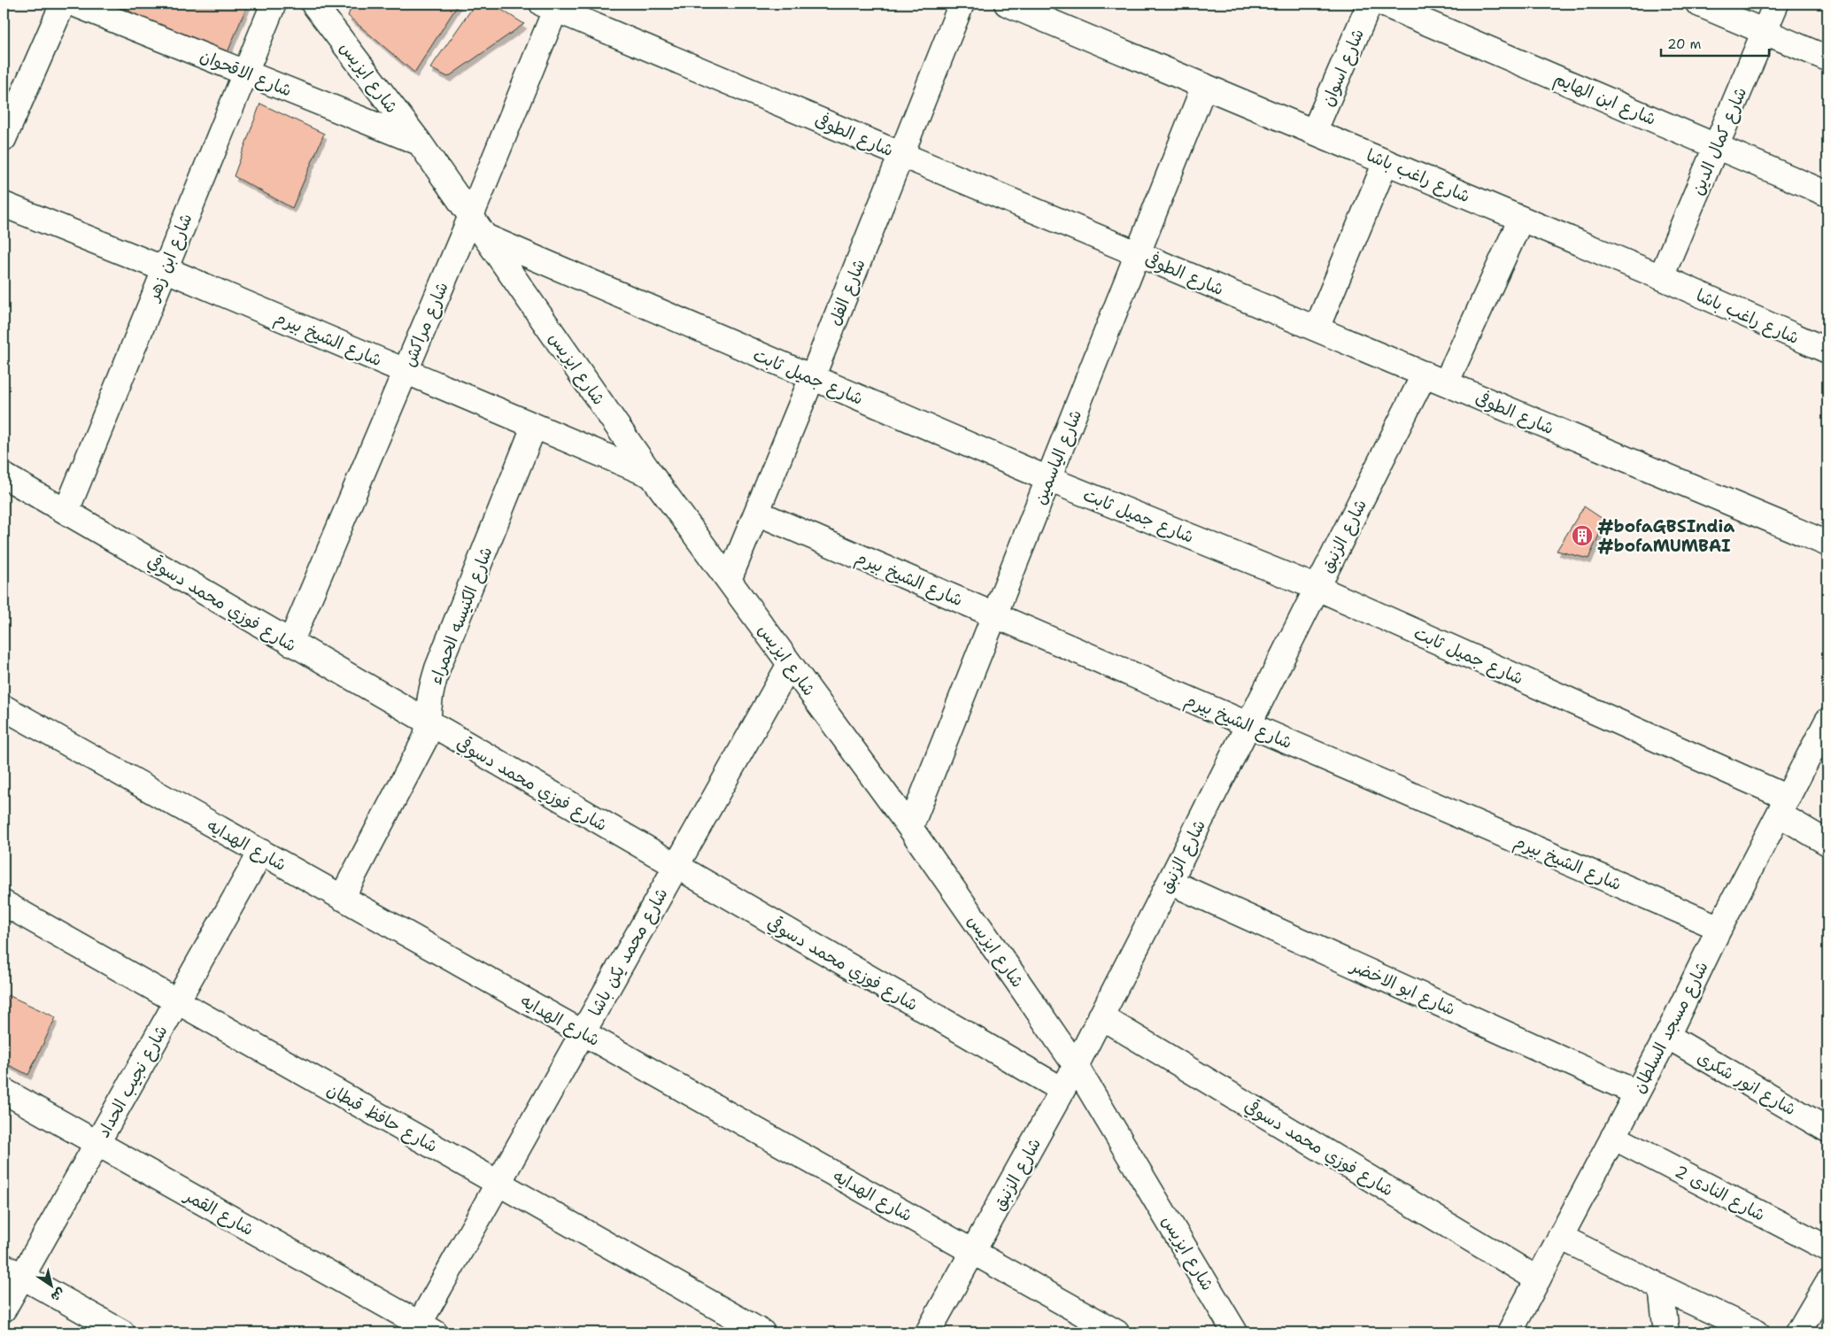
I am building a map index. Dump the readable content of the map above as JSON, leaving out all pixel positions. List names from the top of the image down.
{
  "streets": {
    "street": [
      "شارع اسوان",
      "شارع الاقحوان",
      "شارع ايزيس",
      "شارع ابن الهايم",
      "شارع الطوفى",
      "شارع كمال الدين",
      "شارع راغب باشا",
      "شارع ابن زهر",
      "شارع الفل",
      "شارع مراكش",
      "شارع الشيخ بيرم",
      "شارع جميل ثابت",
      "شارع الياسمين",
      "شارع الزنبق",
      "شارع فوزي محمد دسوقي",
      "شارع الكنيسه الحمراء",
      "شارع الهدايه",
      "شارع محمد يكن باشا",
      "شارع ابو الاخضر",
      "شارع مسجد السلطان",
      "شارع نجيب الحداد",
      "شارع انور شكرى",
      "شارع حافظ قبطان",
      "شارع النادى 2",
      "شارع القمر"
    ]
  },
  "crossings": [
    ["شارع اسوان", "شارع راغب باشا"],
    ["شارع الاقحوان", "شارع ايزيس"],
    ["شارع الاقحوان", "شارع ابن زهر"],
    ["شارع ايزيس", "شارع الفل"],
    ["شارع ايزيس", "شارع مراكش"],
    ["شارع ايزيس", "شارع الشيخ بيرم"],
    ["شارع ايزيس", "شارع جميل ثابت"],
    ["شارع ايزيس", "شارع الياسمين"],
    ["شارع ايزيس", "شارع الزنبق"],
    ["شارع ايزيس", "شارع محمد يكن باشا"],
    ["شارع ابن الهايم", "شارع كمال الدين"],
    ["شارع الطوفى", "شارع الفل"],
    ["شارع الطوفى", "شارع مراكش"],
    ["شارع الطوفى", "شارع الياسمين"],
    ["شارع الطوفى", "شارع الزنبق"],
    ["شارع كمال الدين", "شارع راغب باشا"],
    ["شارع راغب باشا", "شارع الياسمين"],
    ["شارع راغب باشا", "شارع الزنبق"],
    ["شارع ابن زهر", "شارع الشيخ بيرم"],
    ["شارع ابن زهر", "شارع فوزي محمد دسوقي"],
    ["شارع الفل", "شارع الشيخ بيرم"],
    ["شارع الفل", "شارع جميل ثابت"],
    ["شارع مراكش", "شارع الشيخ بيرم"],
    ["شارع مراكش", "شارع فوزي محمد دسوقي"],
    ["شارع الشيخ بيرم", "شارع الياسمين"],
    ["شارع الشيخ بيرم", "شارع الزنبق"],
    ["شارع الشيخ بيرم", "شارع الكنيسه الحمراء"],
    ["شارع الشيخ بيرم", "شارع مسجد السلطان"],
    ["شارع جميل ثابت", "شارع الياسمين"],
    ["شارع جميل ثابت", "شارع الزنبق"],
    ["شارع جميل ثابت", "شارع مسجد السلطان"],
    ["شارع الزنبق", "شارع فوزي محمد دسوقي"],
    ["شارع الزنبق", "شارع الهدايه"],
    ["شارع الزنبق", "شارع ابو الاخضر"],
    ["شارع فوزي محمد دسوقي", "شارع الكنيسه الحمراء"],
    ["شارع فوزي محمد دسوقي", "شارع محمد يكن باشا"],
    ["شارع فوزي محمد دسوقي", "شارع مسجد السلطان"],
    ["شارع الكنيسه الحمراء", "شارع الهدايه"],
    ["شارع الهدايه", "شارع محمد يكن باشا"],
    ["شارع الهدايه", "شارع نجيب الحداد"],
    ["شارع محمد يكن باشا", "شارع حافظ قبطان"],
    ["شارع محمد يكن باشا", "شارع القمر"],
    ["شارع ابو الاخضر", "شارع مسجد السلطان"],
    ["شارع مسجد السلطان", "شارع انور شكرى"],
    ["شارع مسجد السلطان", "شارع النادى 2"],
    ["شارع نجيب الحداد", "شارع حافظ قبطان"],
    ["شارع نجيب الحداد", "شارع القمر"]
  ],
  "places": {
    "building": ["#bofaGBSIndia #bofaMUMBAI"]
  },
  "scale_bar": "20 m",
  "north": "bottom right"
}
